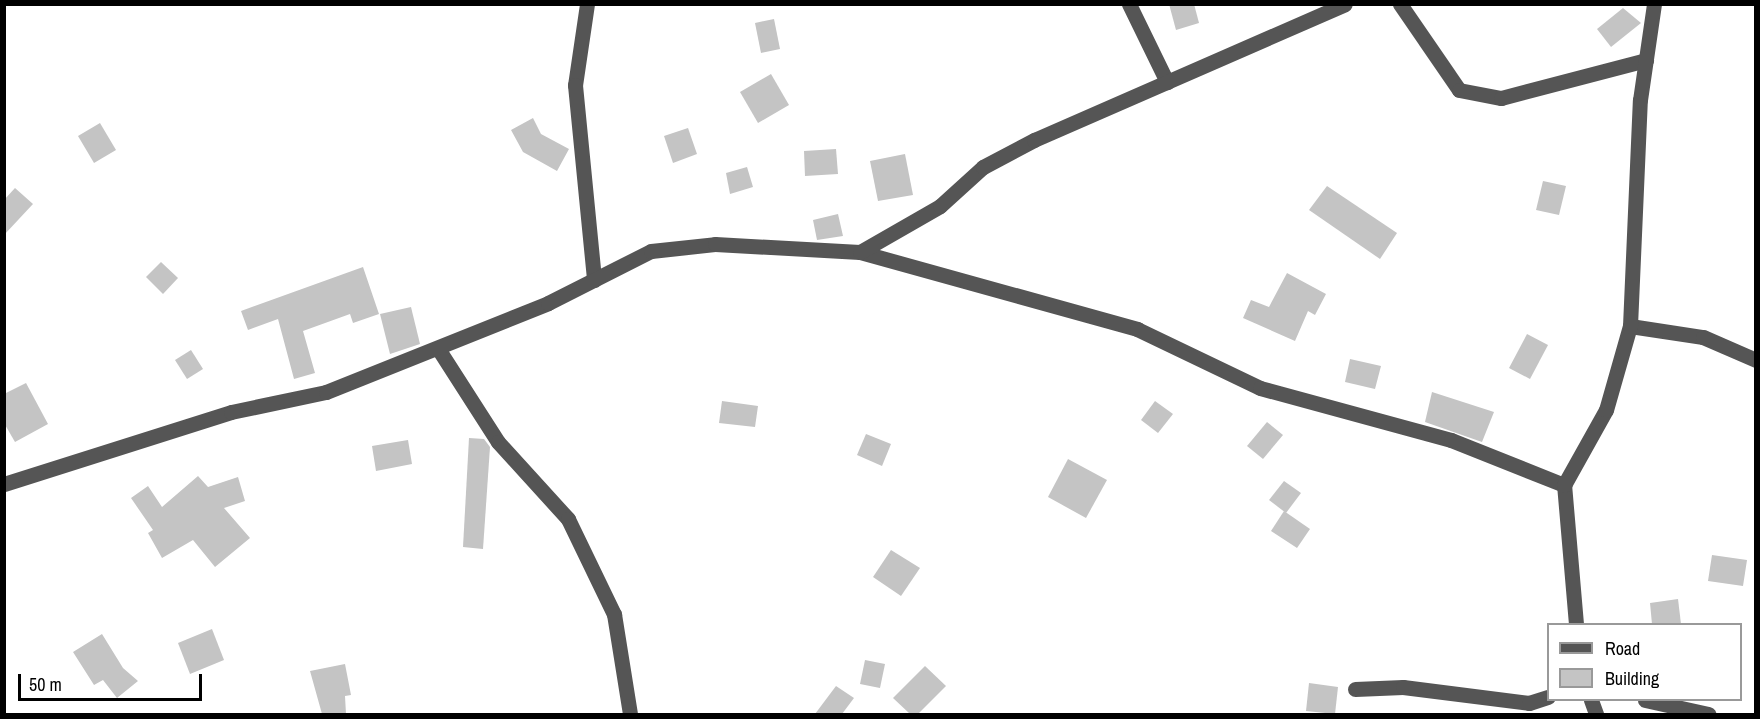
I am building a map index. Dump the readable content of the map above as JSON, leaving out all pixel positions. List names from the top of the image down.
{
  "legend": ["Road", "Building"],
  "scale_bar": "50 m"
}
